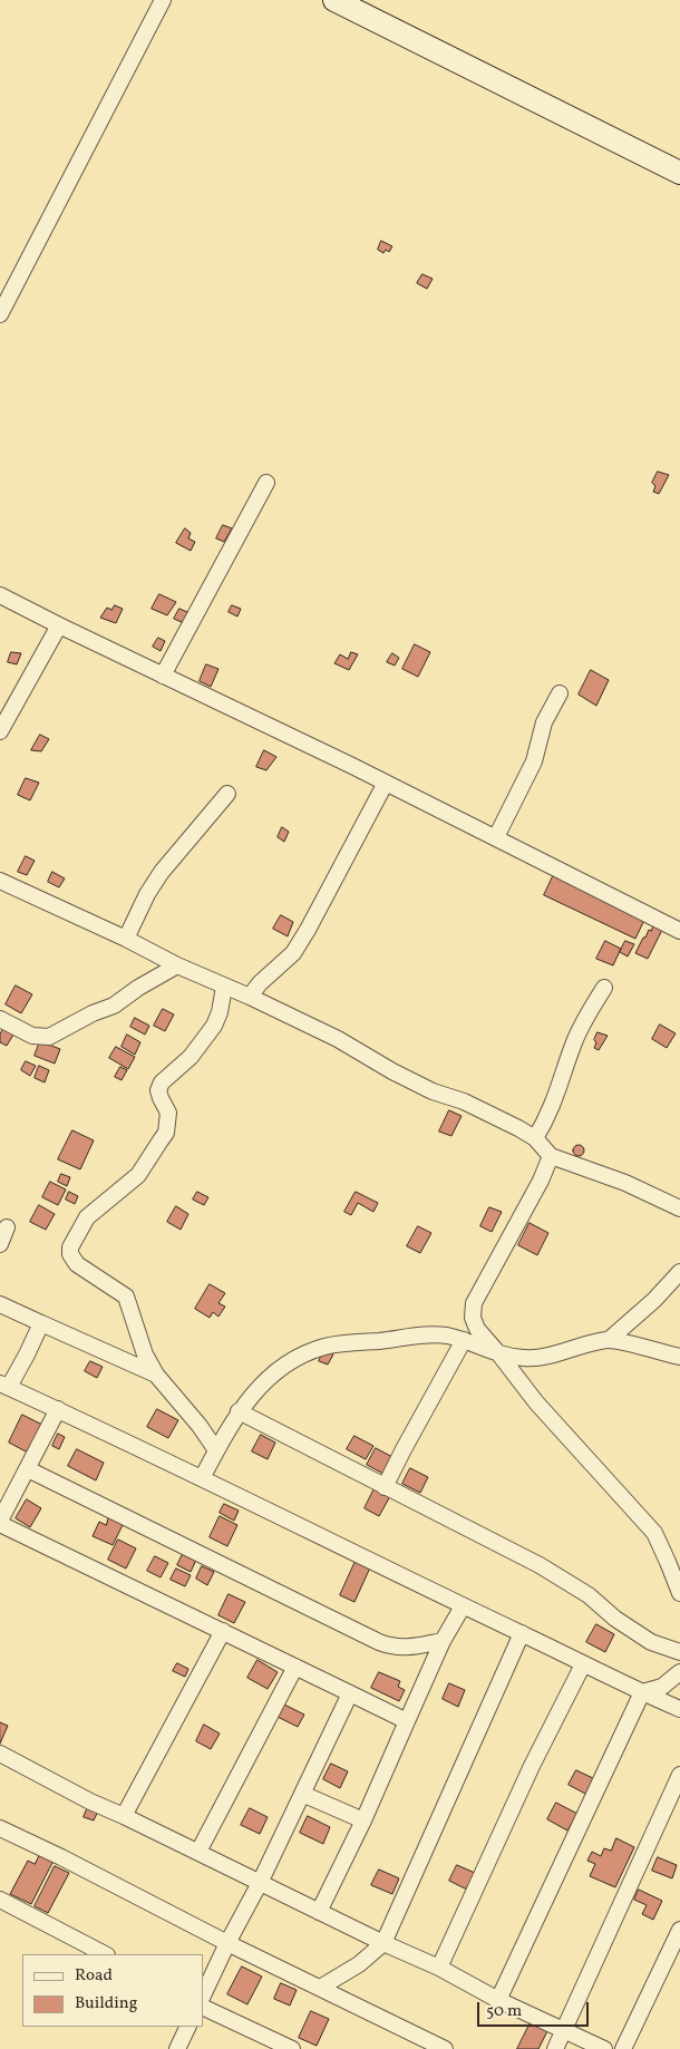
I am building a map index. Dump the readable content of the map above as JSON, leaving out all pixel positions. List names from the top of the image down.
{
  "legend": ["Road", "Building"],
  "scale_bar": "50 m"
}
